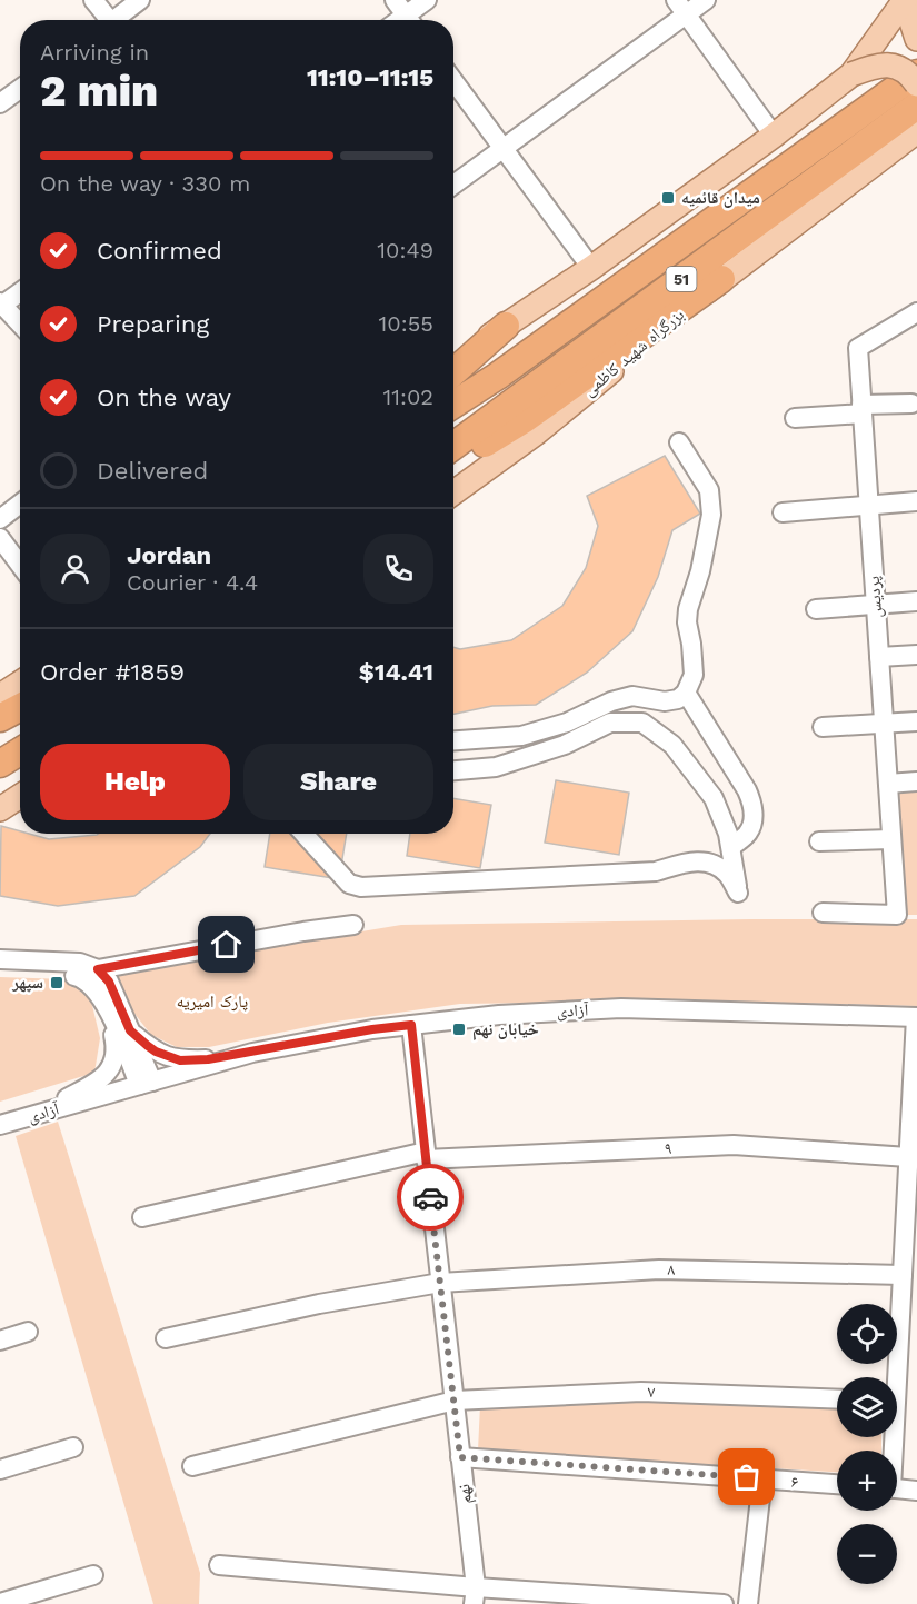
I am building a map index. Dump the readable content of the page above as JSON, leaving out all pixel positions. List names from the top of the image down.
{
  "streets": {
    "highway": ["51", "بزرگراه شهید کاظمی"],
    "street": [
      "پردیس",
      "آزادی",
      "۹",
      "۸",
      "۷",
      "۶",
      "نهم"
    ]
  },
  "crossings": [
    ["آزادی", "نهم"],
    ["۹", "نهم"],
    ["۸", "نهم"],
    ["۷", "نهم"],
    ["۶", "نهم"]
  ],
  "parks": ["پارک امیریه"],
  "places": {
    "transit": ["میدان قائمیه", "سپهر", "خیابان نهم"]
  },
  "page": {
    "heading": ["2 min", "Arriving in", "11:10–11:15"],
    "panel": [
      "Jordan",
      "Courier · 4.4",
      "Order #1859",
      "$14.41"
    ],
    "bar": "On the way · 330 m",
    "list": [
      ["Confirmed", "10:49"],
      ["Preparing", "10:55"],
      ["On the way", "11:02"],
      "Delivered"
    ],
    "buttons": ["Help", "Share"],
    "map_buttons": ["+", "−"]
  }
}
